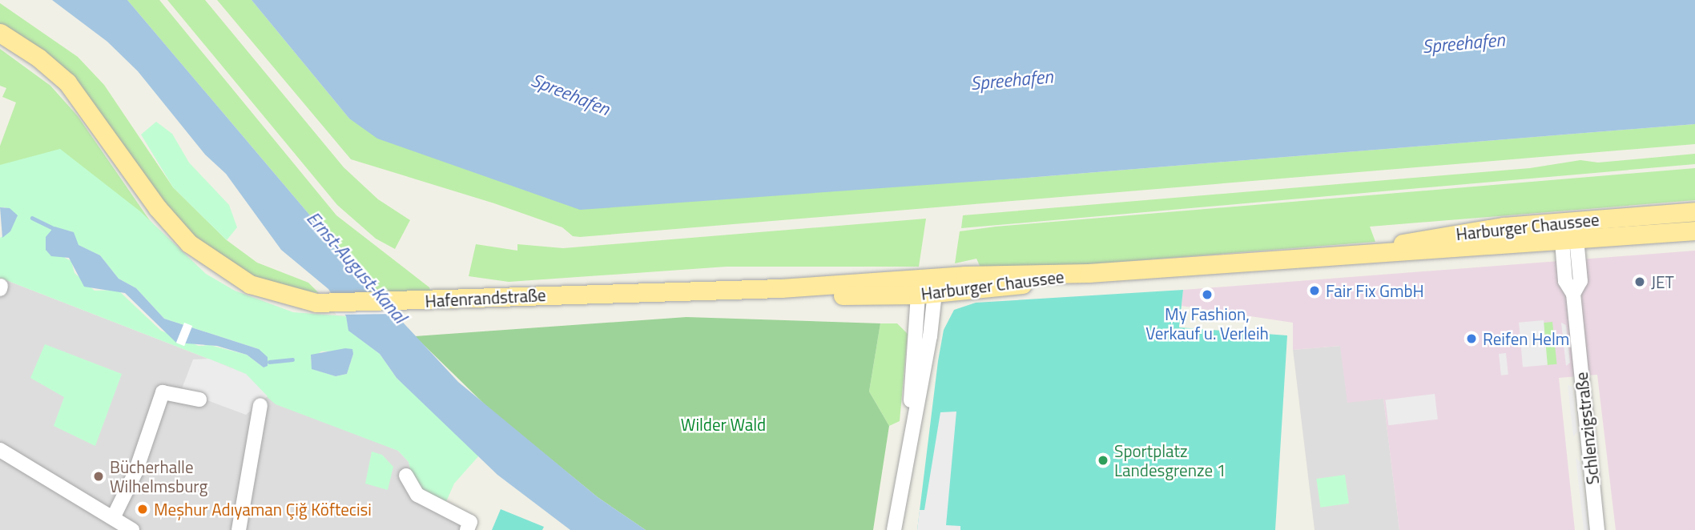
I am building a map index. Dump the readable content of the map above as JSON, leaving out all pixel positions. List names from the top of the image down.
{
  "streets": {
    "main road": ["Harburger Chaussee", "Hafenrandstraße"],
    "street": ["Schlenzigstraße"]
  },
  "crossings": [
    ["Harburger Chaussee", "Hafenrandstraße"],
    ["Harburger Chaussee", "Schlenzigstraße"]
  ],
  "water": ["Spreehafen", "Ernst-August-Kanal"],
  "parks": ["Wilder Wald"],
  "places": [
    "JET",
    "Fair Fix GmbH",
    "My Fashion, Verkauf u. Verleih",
    "Reifen Helm",
    "Sportplatz Landesgrenze 1",
    "Bücherhalle Wilhelmsburg",
    "Meşhur Adıyaman Çiğ Köftecisi"
  ]
}
